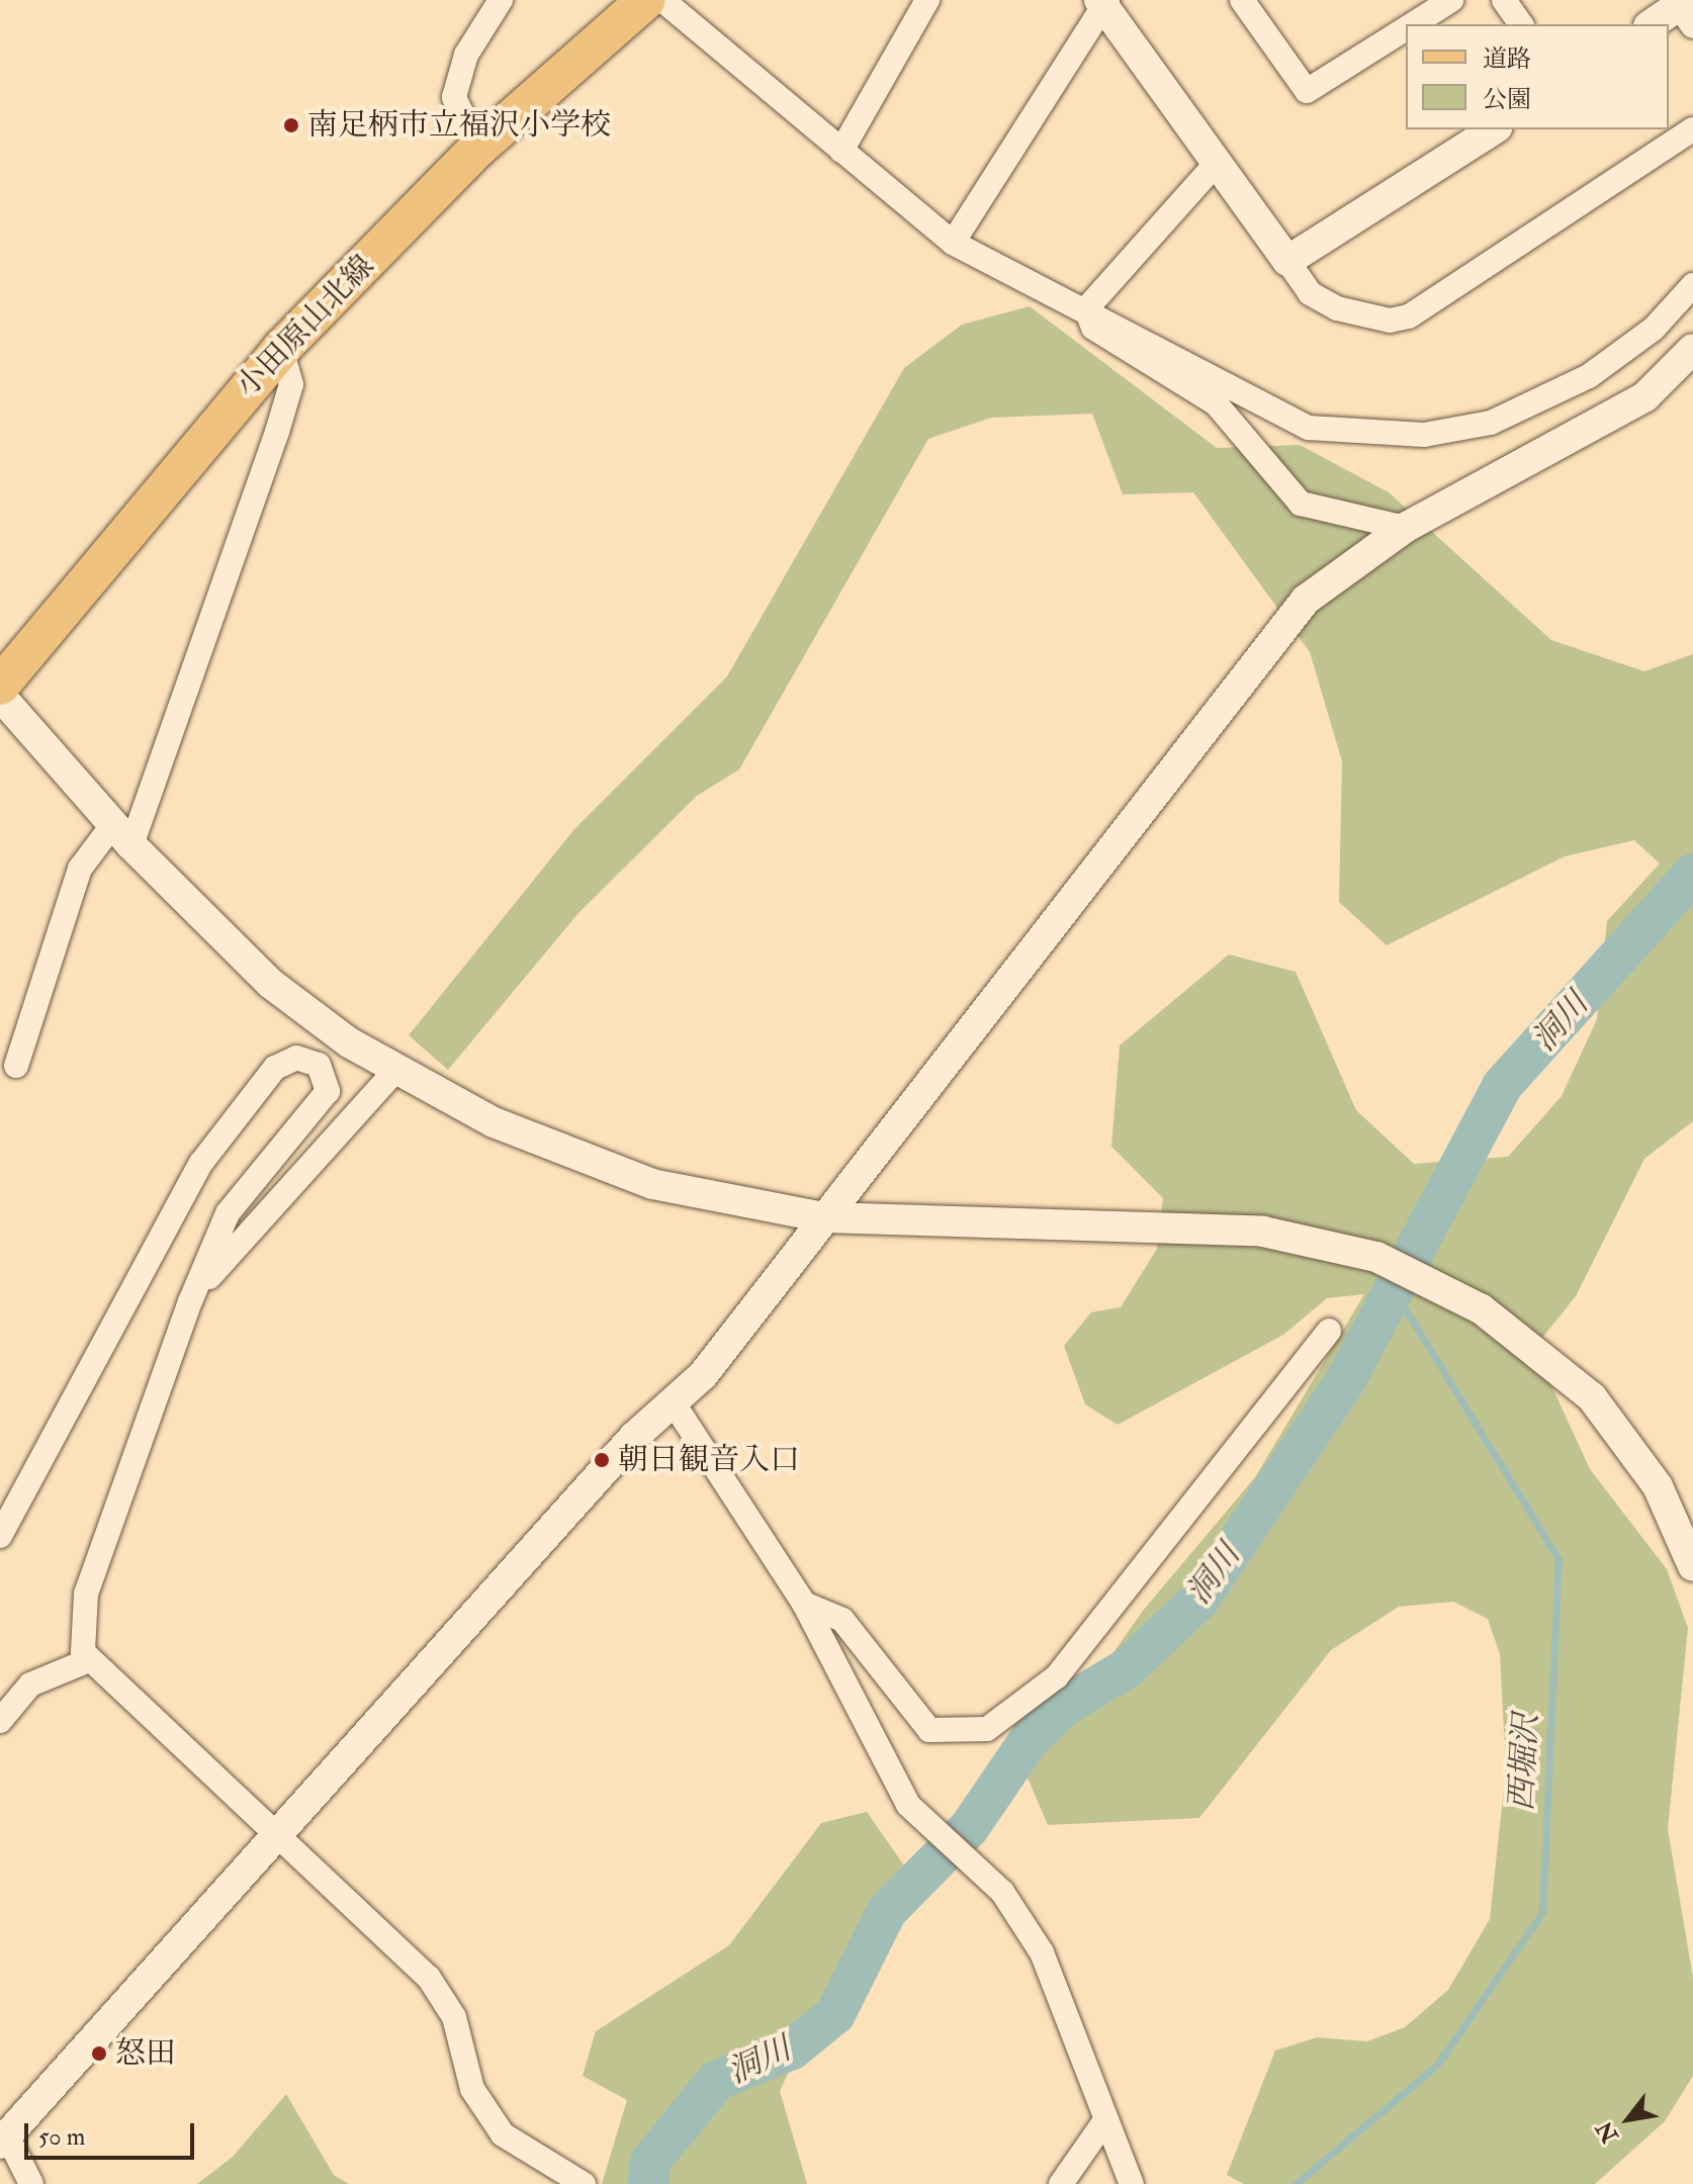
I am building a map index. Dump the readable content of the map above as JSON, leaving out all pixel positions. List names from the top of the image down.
{
  "streets": {
    "main road": ["小田原山北線"]
  },
  "water": ["洞川", "西堀沢"],
  "places": ["南足柄市立福沢小学校", "朝日観音入口", "怒田"],
  "legend": ["道路", "公園"],
  "scale_bar": "50 m",
  "north": "bottom left"
}
